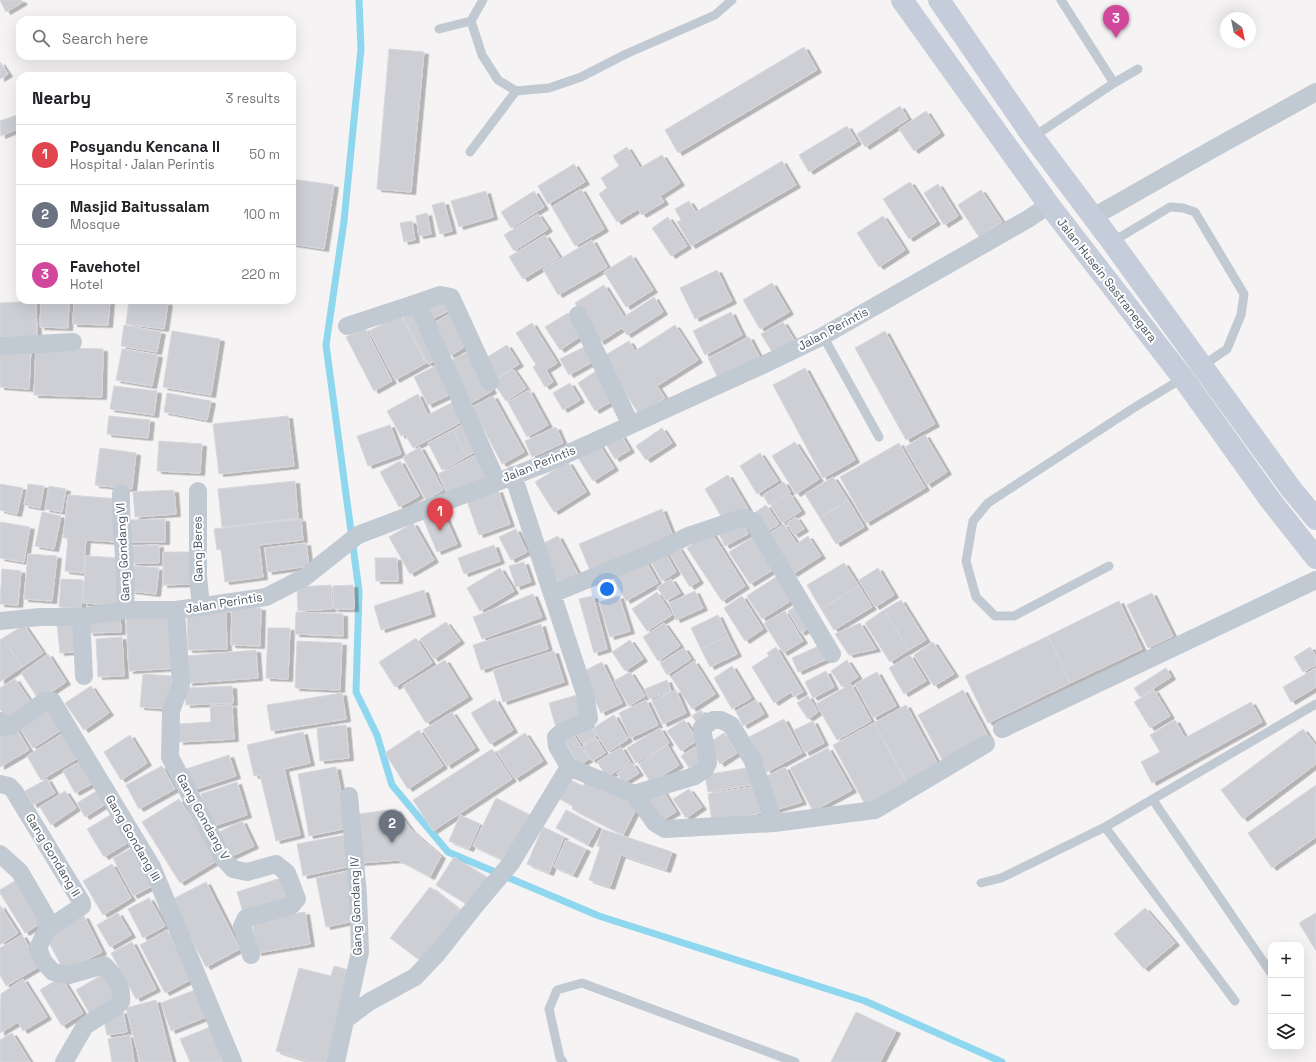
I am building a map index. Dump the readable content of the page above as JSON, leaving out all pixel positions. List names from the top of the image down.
{
  "streets": {
    "main road": ["Jalan Husein Sastranegara"],
    "street": [
      "Jalan Perintis",
      "Gang Beres",
      "Gang Gondang VI",
      "Gang Gondang V",
      "Gang Gondang III",
      "Gang Gondang II",
      "Gang Gondang IV"
    ]
  },
  "crossings": [
    ["Jalan Husein Sastranegara", "Jalan Perintis"],
    ["Jalan Perintis", "Gang Beres"],
    ["Jalan Perintis", "Gang Gondang VI"],
    ["Jalan Perintis", "Gang Gondang V"]
  ],
  "north": "bottom right",
  "page": {
    "pins": ["3", "1", "2"],
    "search": "Search here",
    "heading": ["Nearby", "3 results"],
    "list": [
      {
        "mark": "1",
        "name": "Posyandu Kencana II",
        "note": "Hospital · Jalan Perintis",
        "value": "50 m"
      },
      {
        "mark": "2",
        "name": "Masjid Baitussalam",
        "note": "Mosque",
        "value": "100 m"
      },
      {
        "mark": "3",
        "name": "Favehotel",
        "note": "Hotel",
        "value": "220 m"
      }
    ],
    "map_buttons": ["+", "−"]
  }
}
